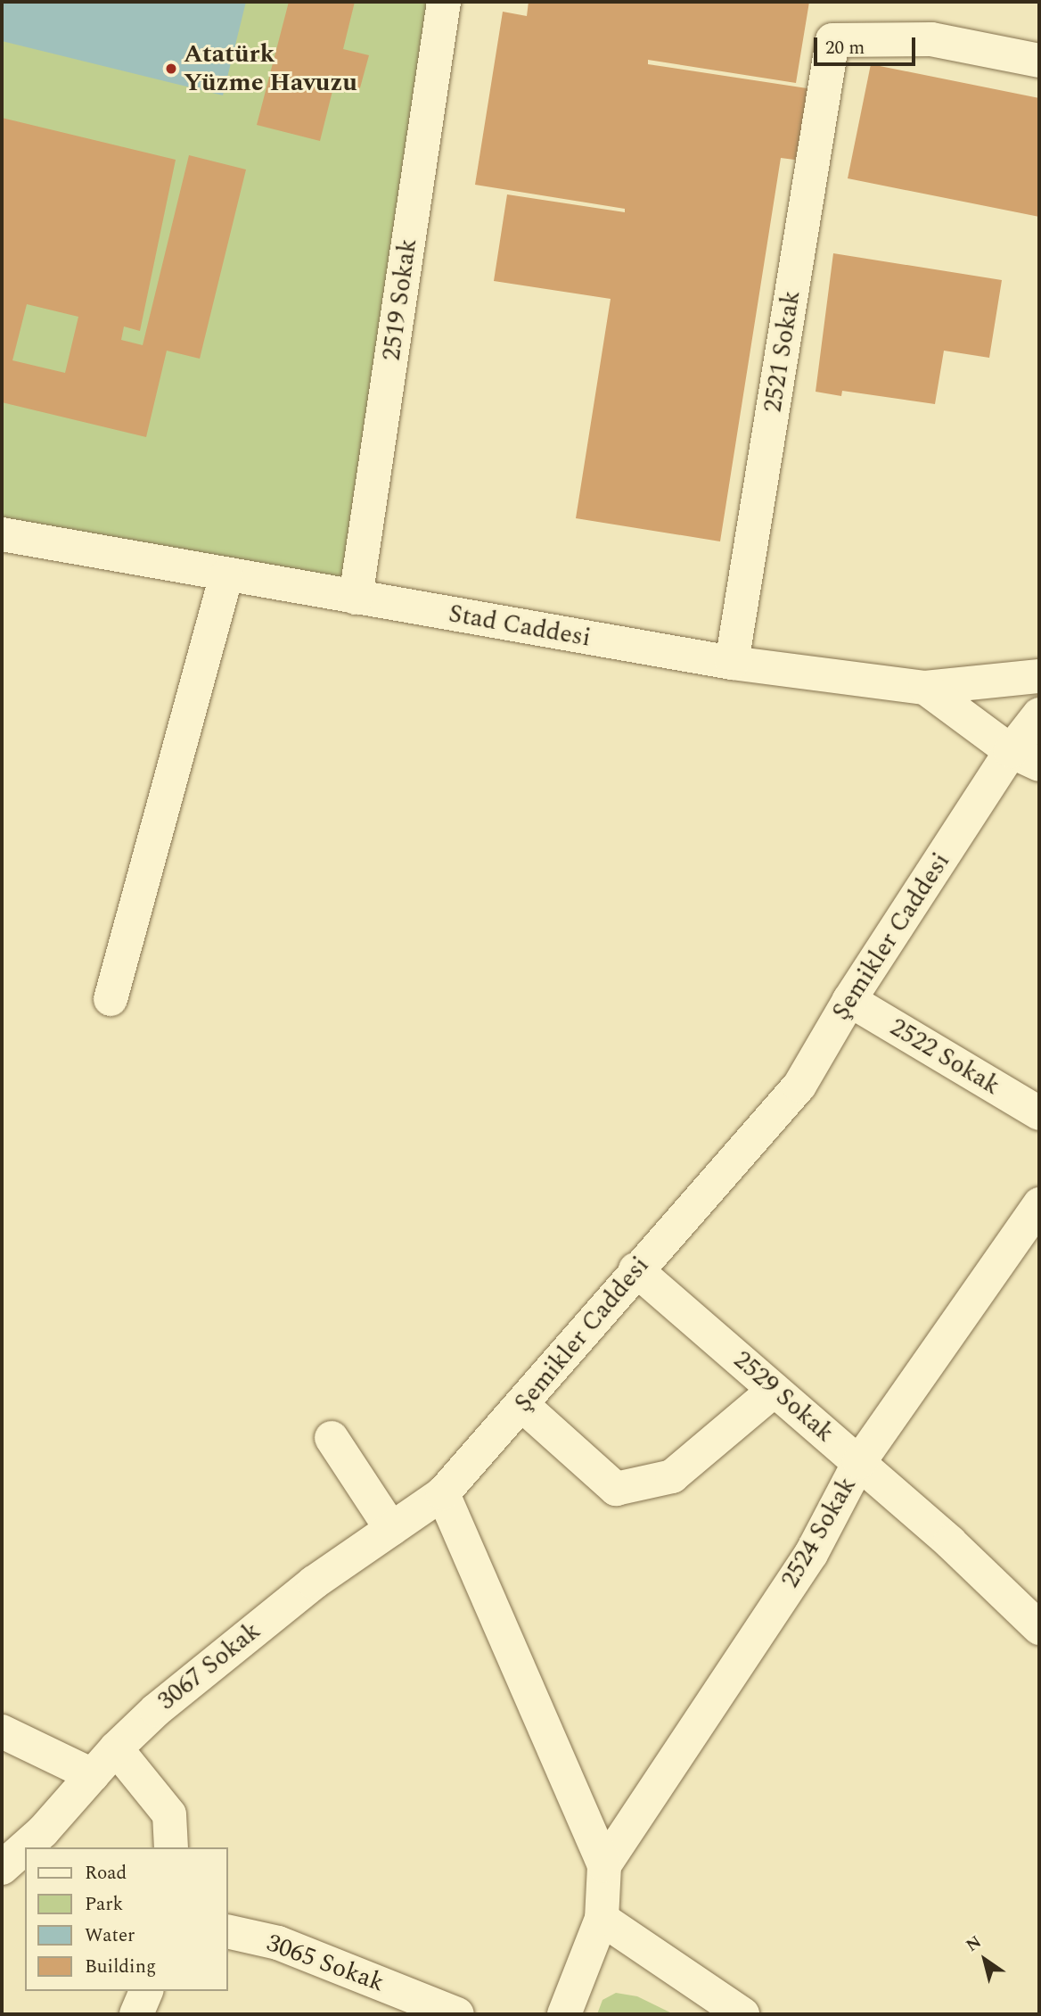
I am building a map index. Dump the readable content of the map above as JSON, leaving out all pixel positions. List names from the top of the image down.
{
  "streets": {
    "street": [
      "2519 Sokak",
      "2521 Sokak",
      "Stad Caddesi",
      "Şemikler Caddesi",
      "2522 Sokak",
      "2529 Sokak",
      "2524 Sokak",
      "3067 Sokak",
      "3065 Sokak"
    ]
  },
  "crossings": [
    ["2519 Sokak", "Stad Caddesi"],
    ["2521 Sokak", "Stad Caddesi"],
    ["Şemikler Caddesi", "2522 Sokak"],
    ["Şemikler Caddesi", "2529 Sokak"],
    ["Şemikler Caddesi", "3067 Sokak"],
    ["2529 Sokak", "2524 Sokak"]
  ],
  "places": ["Atatürk Yüzme Havuzu"],
  "legend": [
    "Road",
    "Park",
    "Water",
    "Building"
  ],
  "scale_bar": "20 m",
  "north": "top left"
}
